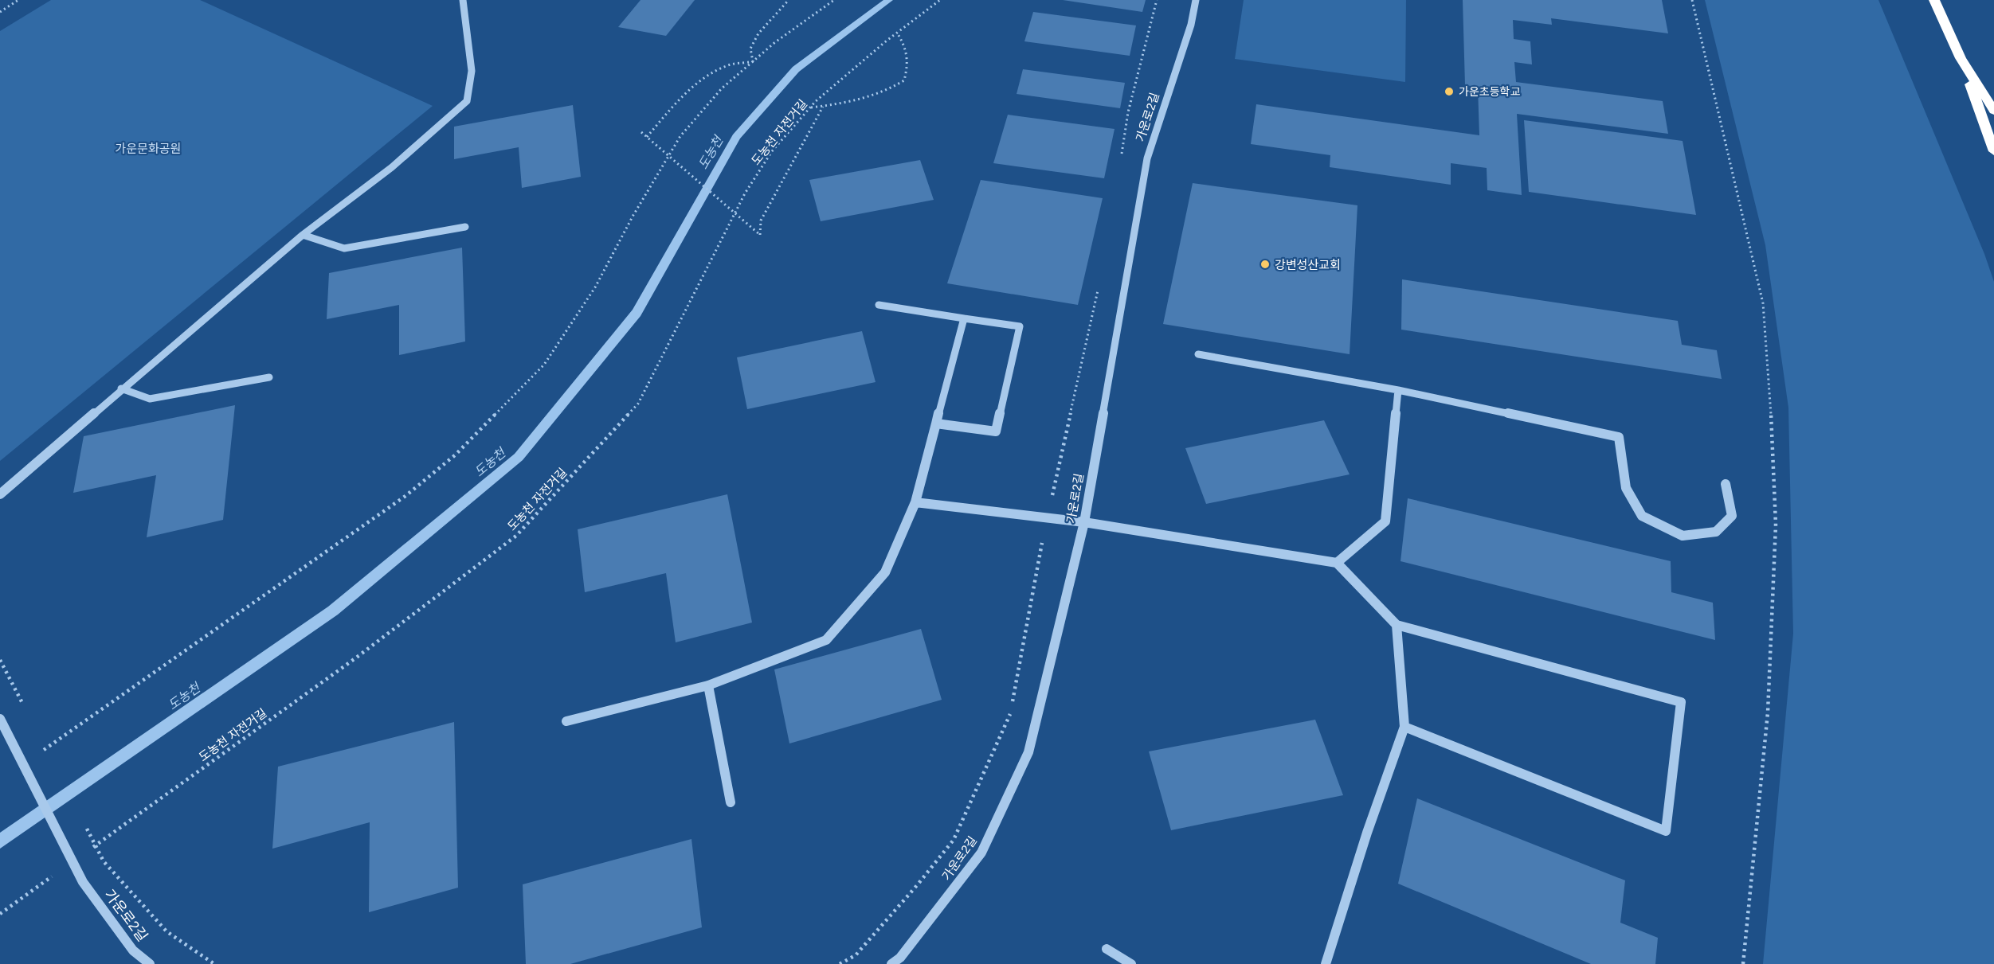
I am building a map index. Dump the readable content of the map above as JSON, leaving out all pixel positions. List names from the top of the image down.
{
  "streets": {
    "street": ["가운로2길"],
    "path": ["도농천 자전거길"]
  },
  "water": ["도농천"],
  "parks": ["가운문화공원"],
  "places": ["가운초등학교", "강변성산교회"]
}
